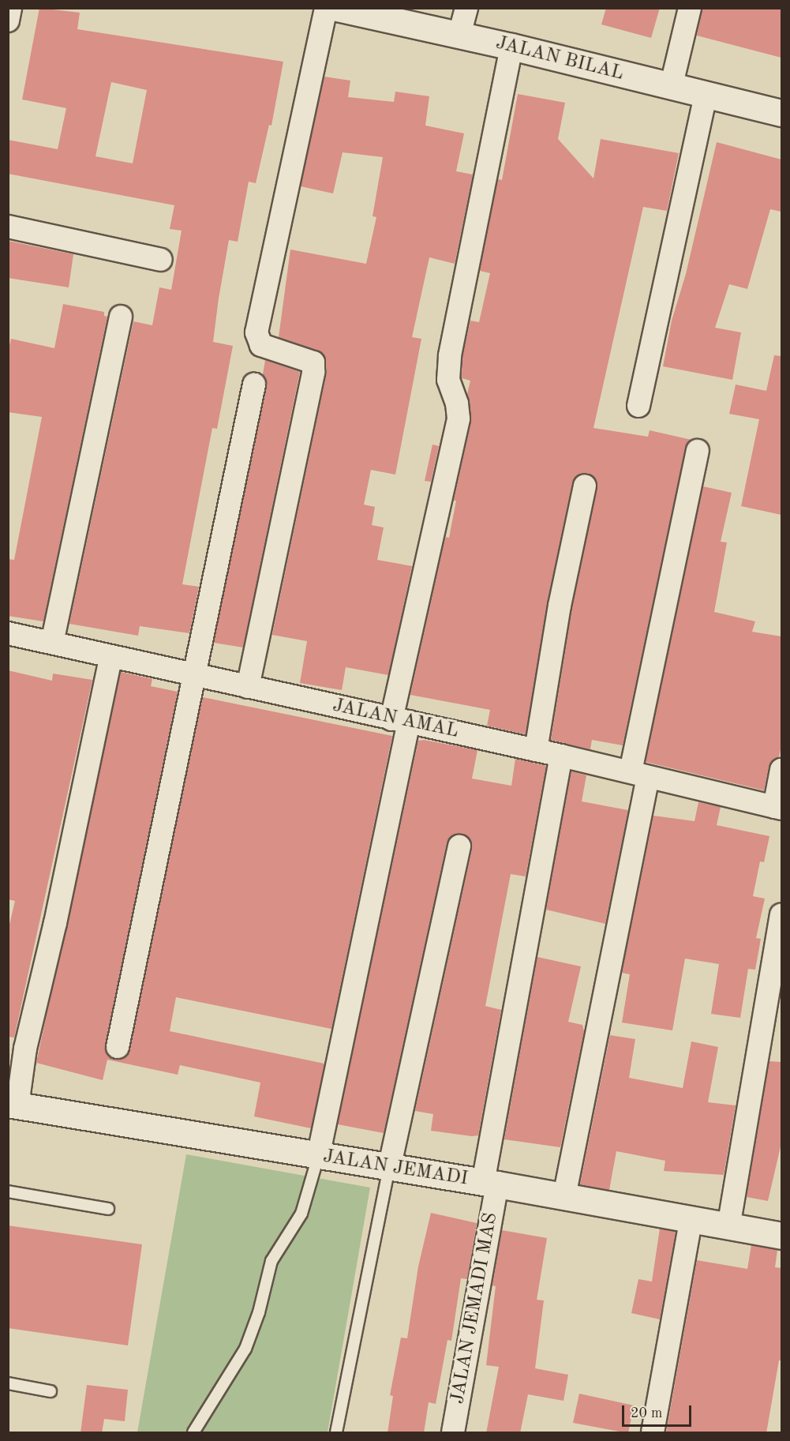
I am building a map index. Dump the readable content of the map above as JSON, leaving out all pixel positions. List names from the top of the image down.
{
  "streets": {
    "street": [
      "JALAN BILAL",
      "JALAN AMAL",
      "JALAN JEMADI",
      "JALAN JEMADI MAS"
    ]
  },
  "crossings": [
    ["JALAN AMAL", "JALAN JEMADI MAS"],
    ["JALAN JEMADI", "JALAN JEMADI MAS"]
  ],
  "scale_bar": "20 m"
}
